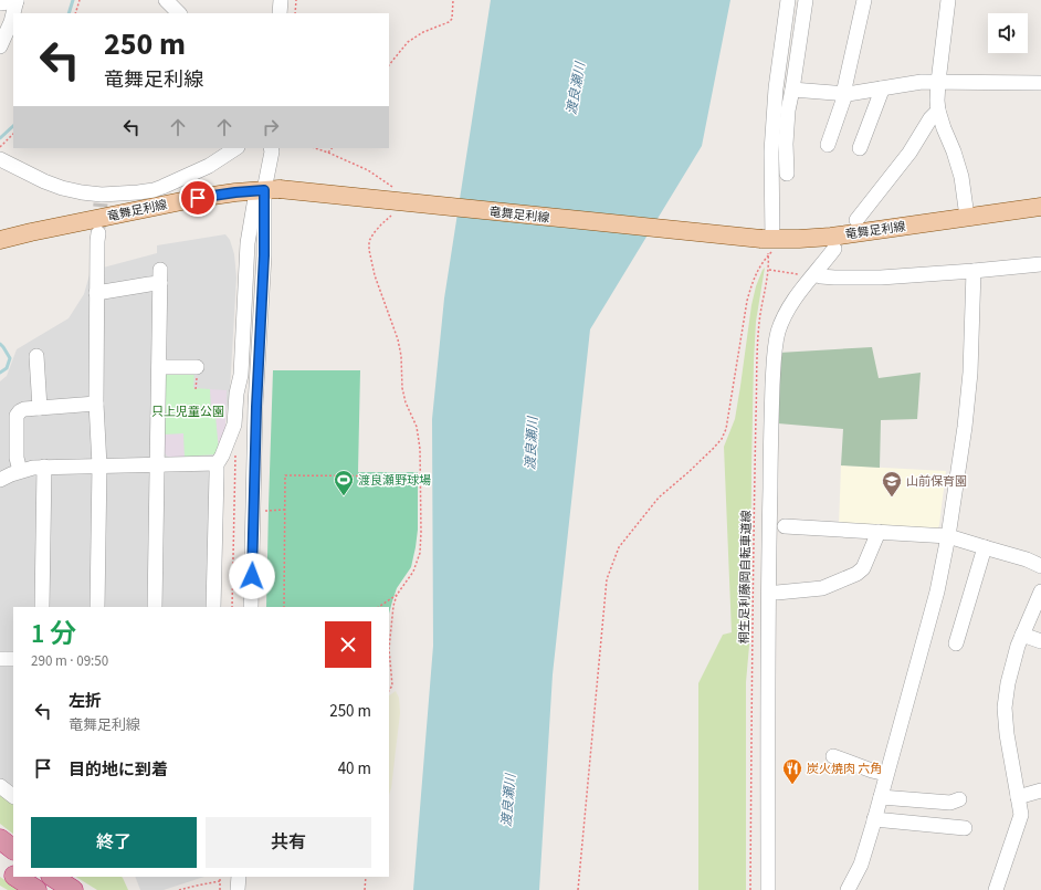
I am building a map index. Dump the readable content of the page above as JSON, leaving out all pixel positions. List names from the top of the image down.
{
  "streets": {
    "main road": ["竜舞足利線"],
    "path": ["桐生足利藤岡自転車道線"]
  },
  "water": ["渡良瀬川"],
  "parks": ["只上児童公園"],
  "places": {
    "sports": ["渡良瀬野球場"],
    "school or university": ["山前保育園"],
    "restaurant": ["炭火焼肉 六角"]
  },
  "page": {
    "turn": ["250 m", "竜舞足利線"],
    "heading": ["1 分", "290 m · 09:50"],
    "list": [
      {
        "name": "左折",
        "note": "竜舞足利線",
        "value": "250 m"
      },
      {
        "name": "目的地に到着",
        "value": "40 m"
      }
    ],
    "buttons": ["終了", "共有"]
  }
}
